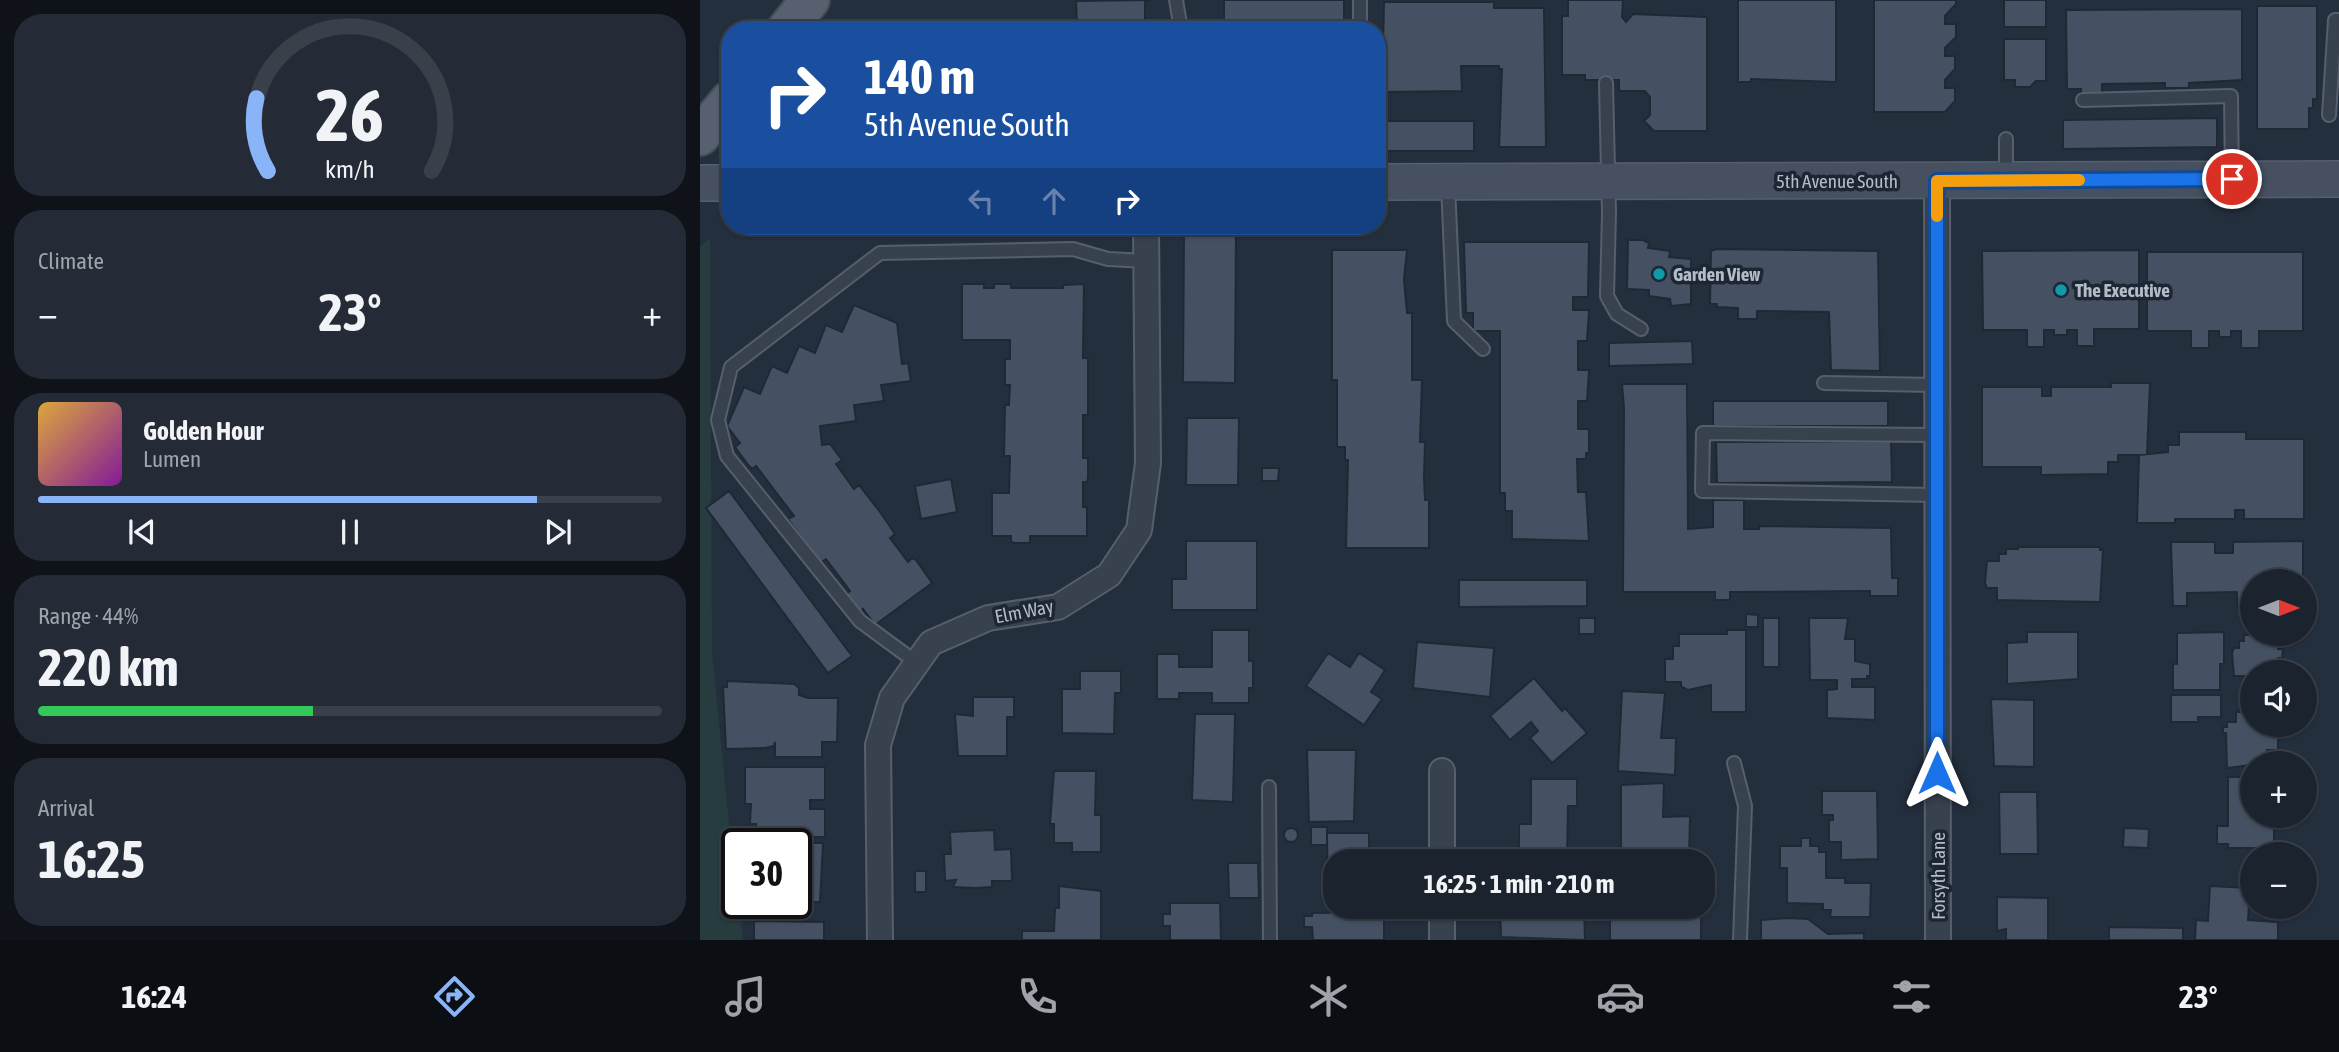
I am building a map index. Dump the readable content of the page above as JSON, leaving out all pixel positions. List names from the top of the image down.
{
  "streets": {
    "main road": ["5th Avenue South"],
    "street": ["Elm Way", "Forsyth Lane"]
  },
  "crossings": [
    ["5th Avenue South", "Forsyth Lane"]
  ],
  "places": ["Garden View", "The Executive"],
  "north": "right",
  "page": {
    "turn": ["140 m", "5th Avenue South"],
    "tile": [
      "Climate",
      ["Range · 44%", "220 km"],
      ["Arrival", "16:25"]
    ],
    "heat": ["−", "23°", "+"],
    "song": ["Golden Hour", "Lumen"],
    "map_buttons": ["+", "−"],
    "limit": "30",
    "trip": "16:25 · 1 min · 210 m",
    "tabs": ["16:24", "23°"],
    "gauge": ["26", "km/h"]
  }
}
